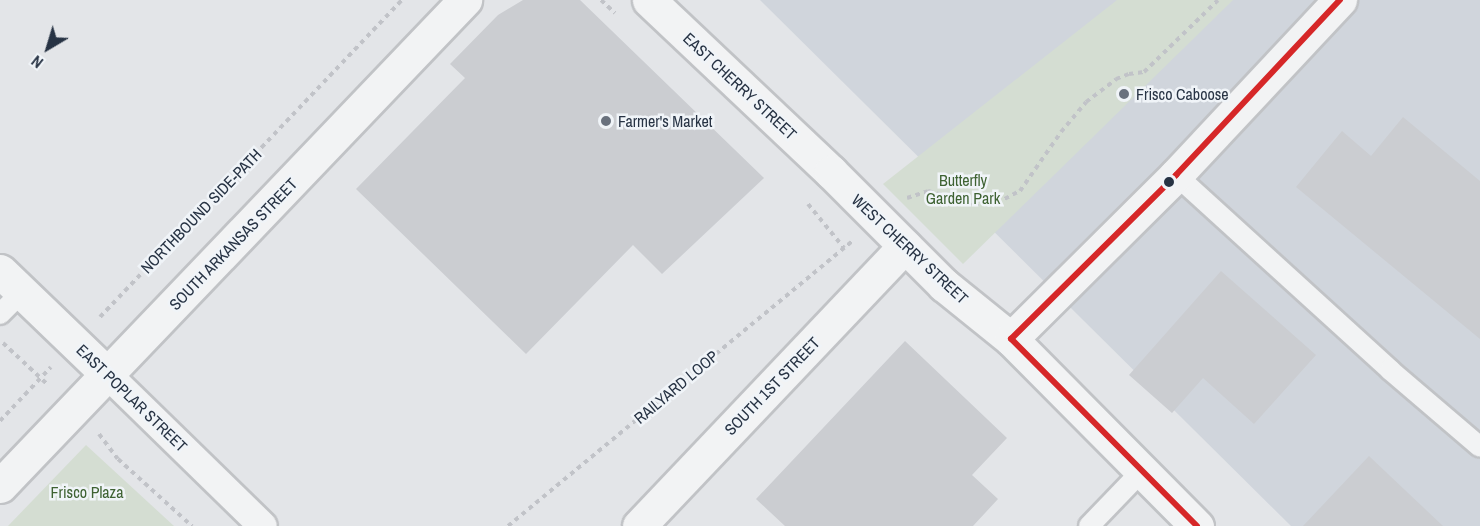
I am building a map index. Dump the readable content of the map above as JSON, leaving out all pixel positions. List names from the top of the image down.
{
  "streets": {
    "street": [
      "EAST CHERRY STREET",
      "SOUTH ARKANSAS STREET",
      "WEST CHERRY STREET",
      "SOUTH 1ST STREET",
      "EAST POPLAR STREET"
    ],
    "path": ["NORTHBOUND SIDE-PATH", "RAILYARD LOOP"]
  },
  "crossings": [
    ["EAST CHERRY STREET", "WEST CHERRY STREET"],
    ["NORTHBOUND SIDE-PATH", "EAST POPLAR STREET"],
    ["SOUTH ARKANSAS STREET", "EAST POPLAR STREET"],
    ["WEST CHERRY STREET", "SOUTH 1ST STREET"]
  ],
  "parks": ["Butterfly Garden Park", "Frisco Plaza"],
  "places": ["Frisco Caboose", "Farmer's Market"],
  "north": "bottom left"
}
